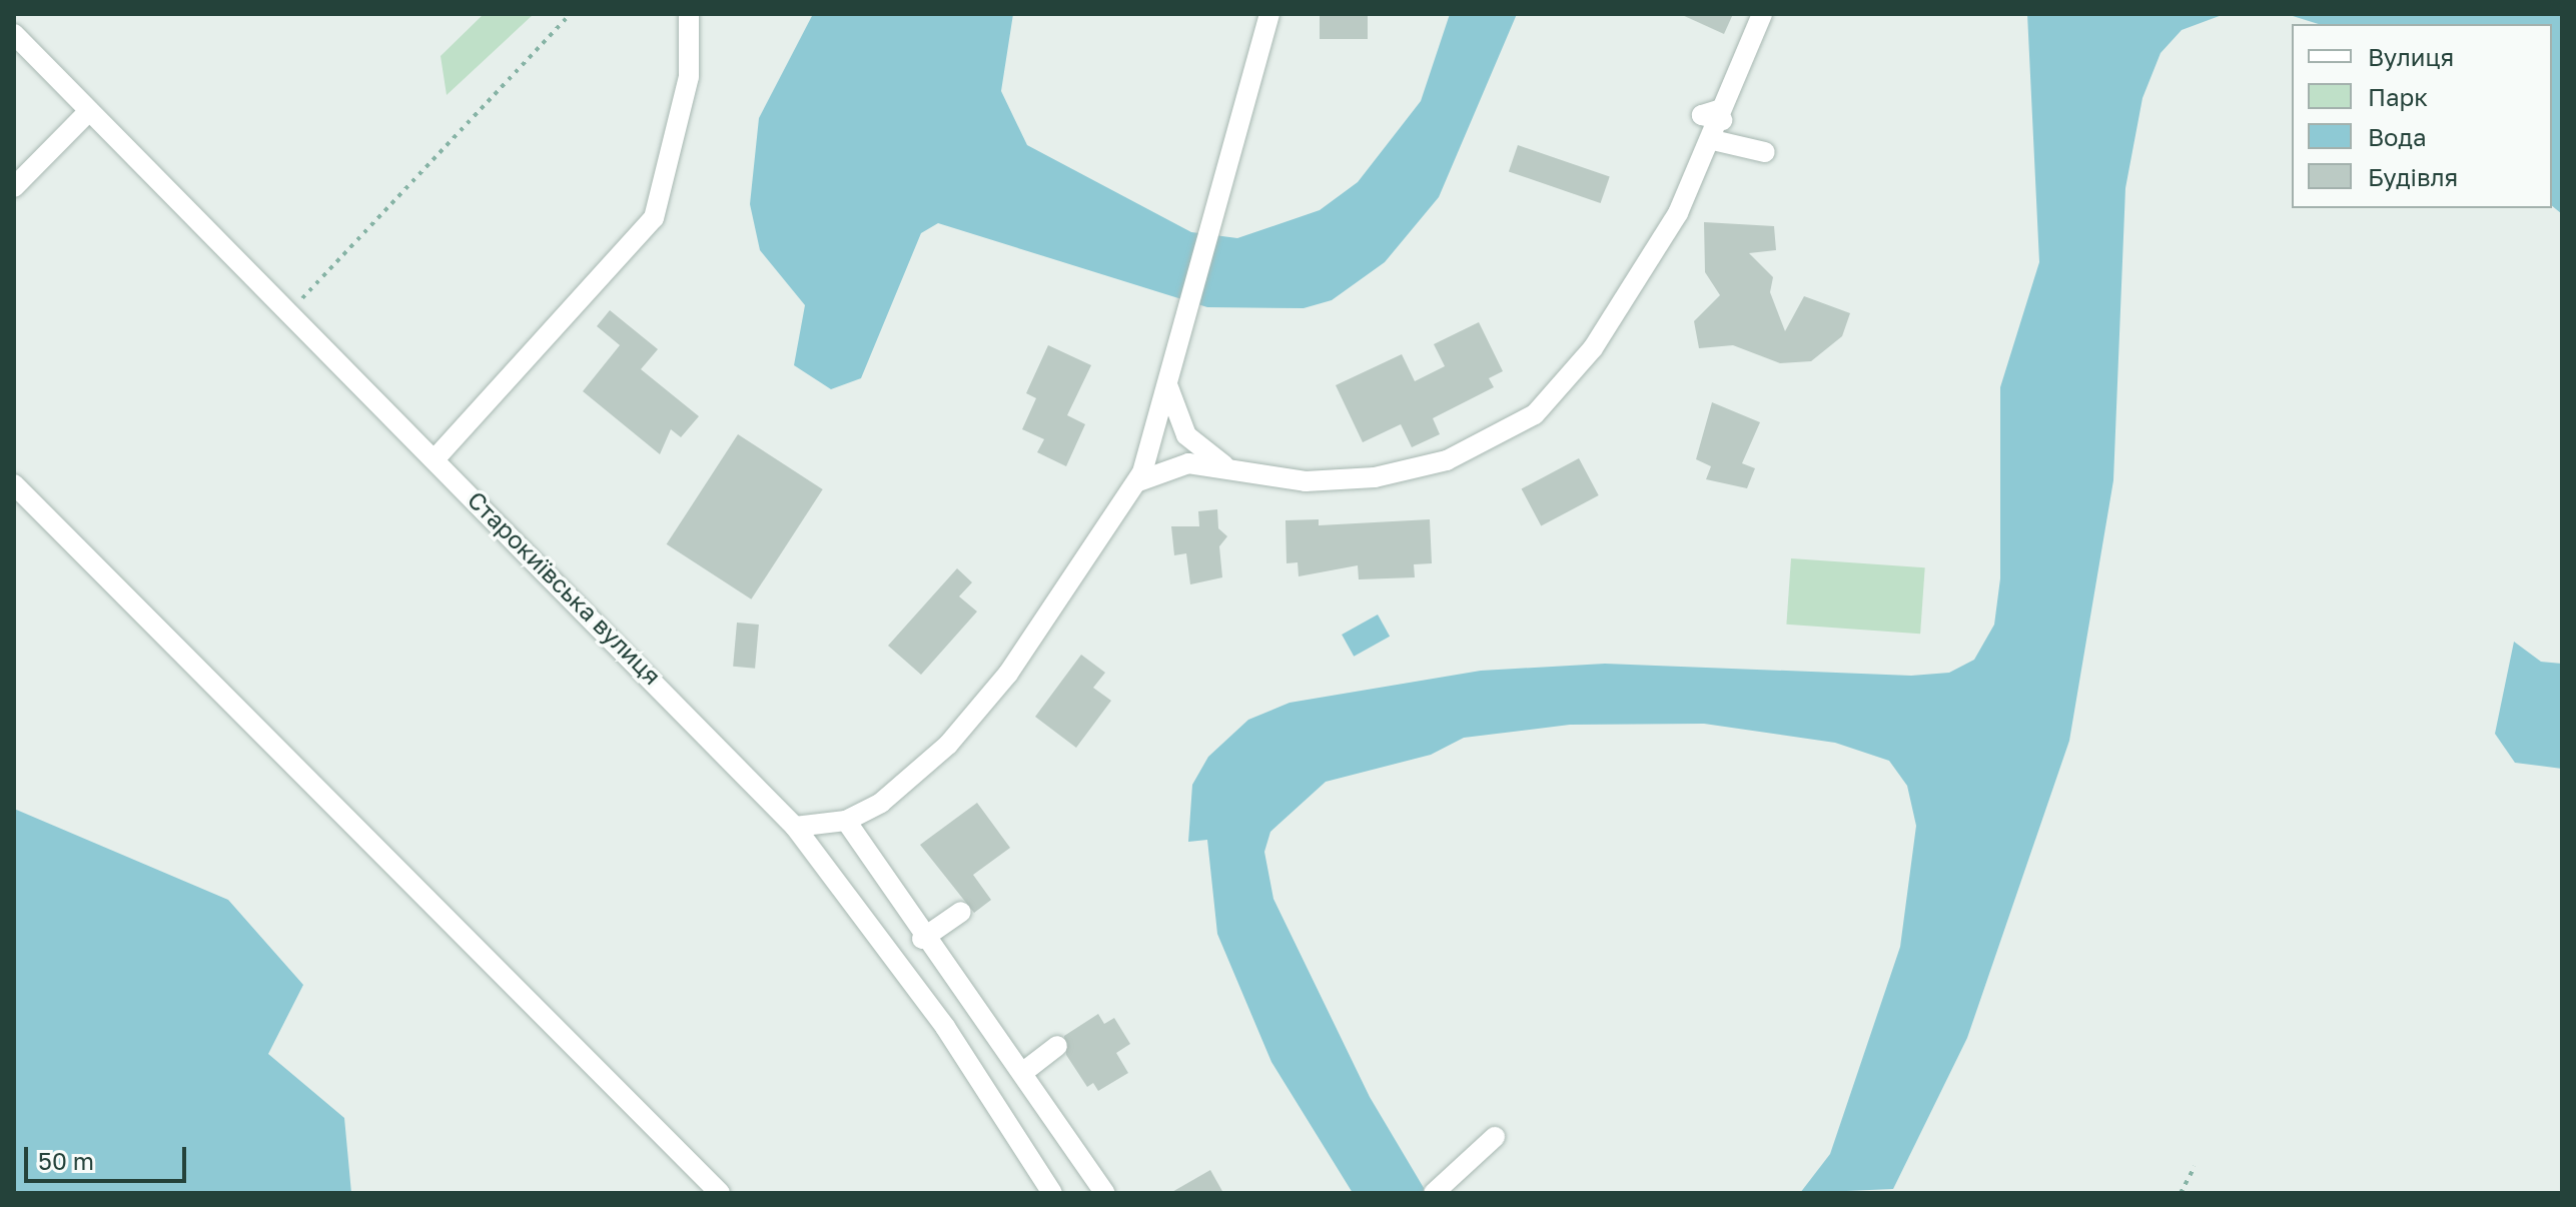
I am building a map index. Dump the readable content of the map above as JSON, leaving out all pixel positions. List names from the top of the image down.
{
  "streets": {
    "street": ["Старокиївська вулиця"]
  },
  "legend": [
    "Вулиця",
    "Парк",
    "Вода",
    "Будівля"
  ],
  "scale_bar": "50 m"
}
